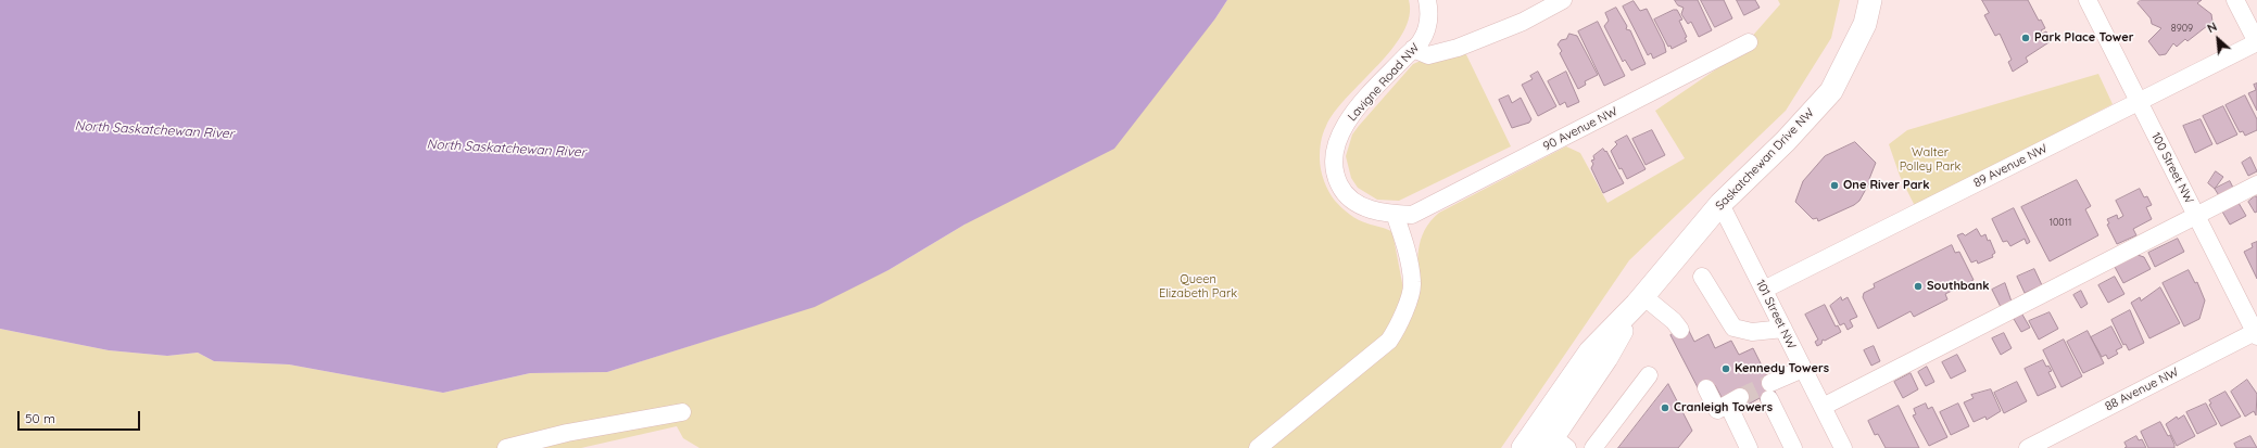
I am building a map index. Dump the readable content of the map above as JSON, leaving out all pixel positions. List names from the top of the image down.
{
  "streets": {
    "main road": ["Saskatchewan Drive NW"],
    "street": [
      "Lavigne Road NW",
      "90 Avenue NW",
      "89 Avenue NW",
      "100 Street NW",
      "101 Street NW",
      "88 Avenue NW"
    ]
  },
  "crossings": [
    ["Lavigne Road NW", "90 Avenue NW"],
    ["Saskatchewan Drive NW", "101 Street NW"],
    ["89 Avenue NW", "100 Street NW"],
    ["89 Avenue NW", "101 Street NW"],
    ["100 Street NW", "88 Avenue NW"]
  ],
  "water": ["North Saskatchewan River"],
  "parks": ["Walter Polley Park", "Queen Elizabeth Park"],
  "places": [
    "Park Place Tower",
    "One River Park",
    "Southbank",
    "Kennedy Towers",
    "Cranleigh Towers"
  ],
  "house_numbers": ["8909", "10011"],
  "scale_bar": "50 m",
  "north": "top left"
}
